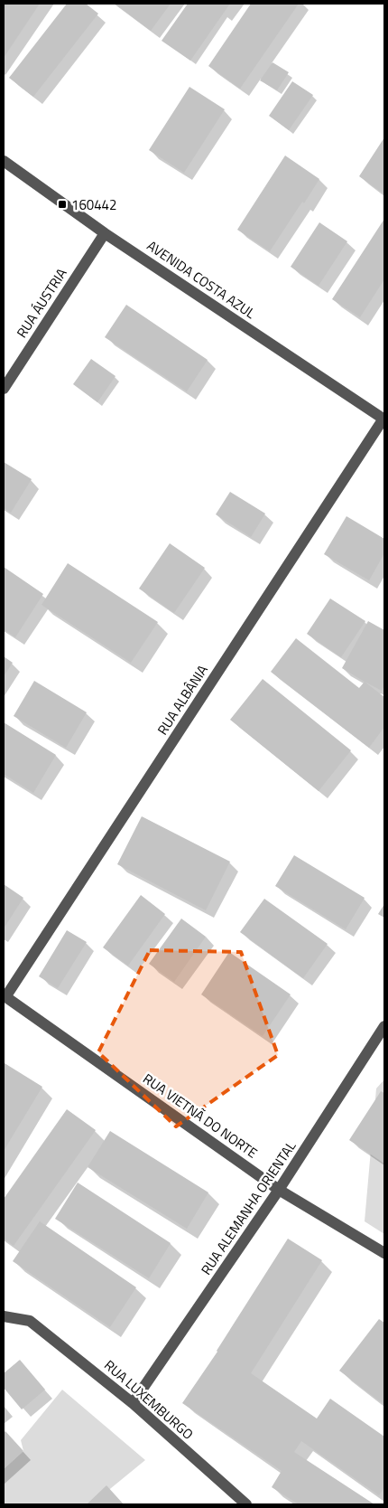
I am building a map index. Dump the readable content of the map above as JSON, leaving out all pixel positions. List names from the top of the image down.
{
  "streets": {
    "street": [
      "AVENIDA COSTA AZUL",
      "RUA ÁUSTRIA",
      "RUA ALBÂNIA",
      "RUA VIETNÃ DO NORTE",
      "RUA ALEMANHA ORIENTAL",
      "RUA LUXEMBURGO"
    ]
  },
  "crossings": [
    ["AVENIDA COSTA AZUL", "RUA ÁUSTRIA"],
    ["AVENIDA COSTA AZUL", "RUA ALBÂNIA"],
    ["RUA ALBÂNIA", "RUA VIETNÃ DO NORTE"],
    ["RUA VIETNÃ DO NORTE", "RUA ALEMANHA ORIENTAL"],
    ["RUA ALEMANHA ORIENTAL", "RUA LUXEMBURGO"]
  ],
  "places": {
    "transit": ["160442"]
  }
}
